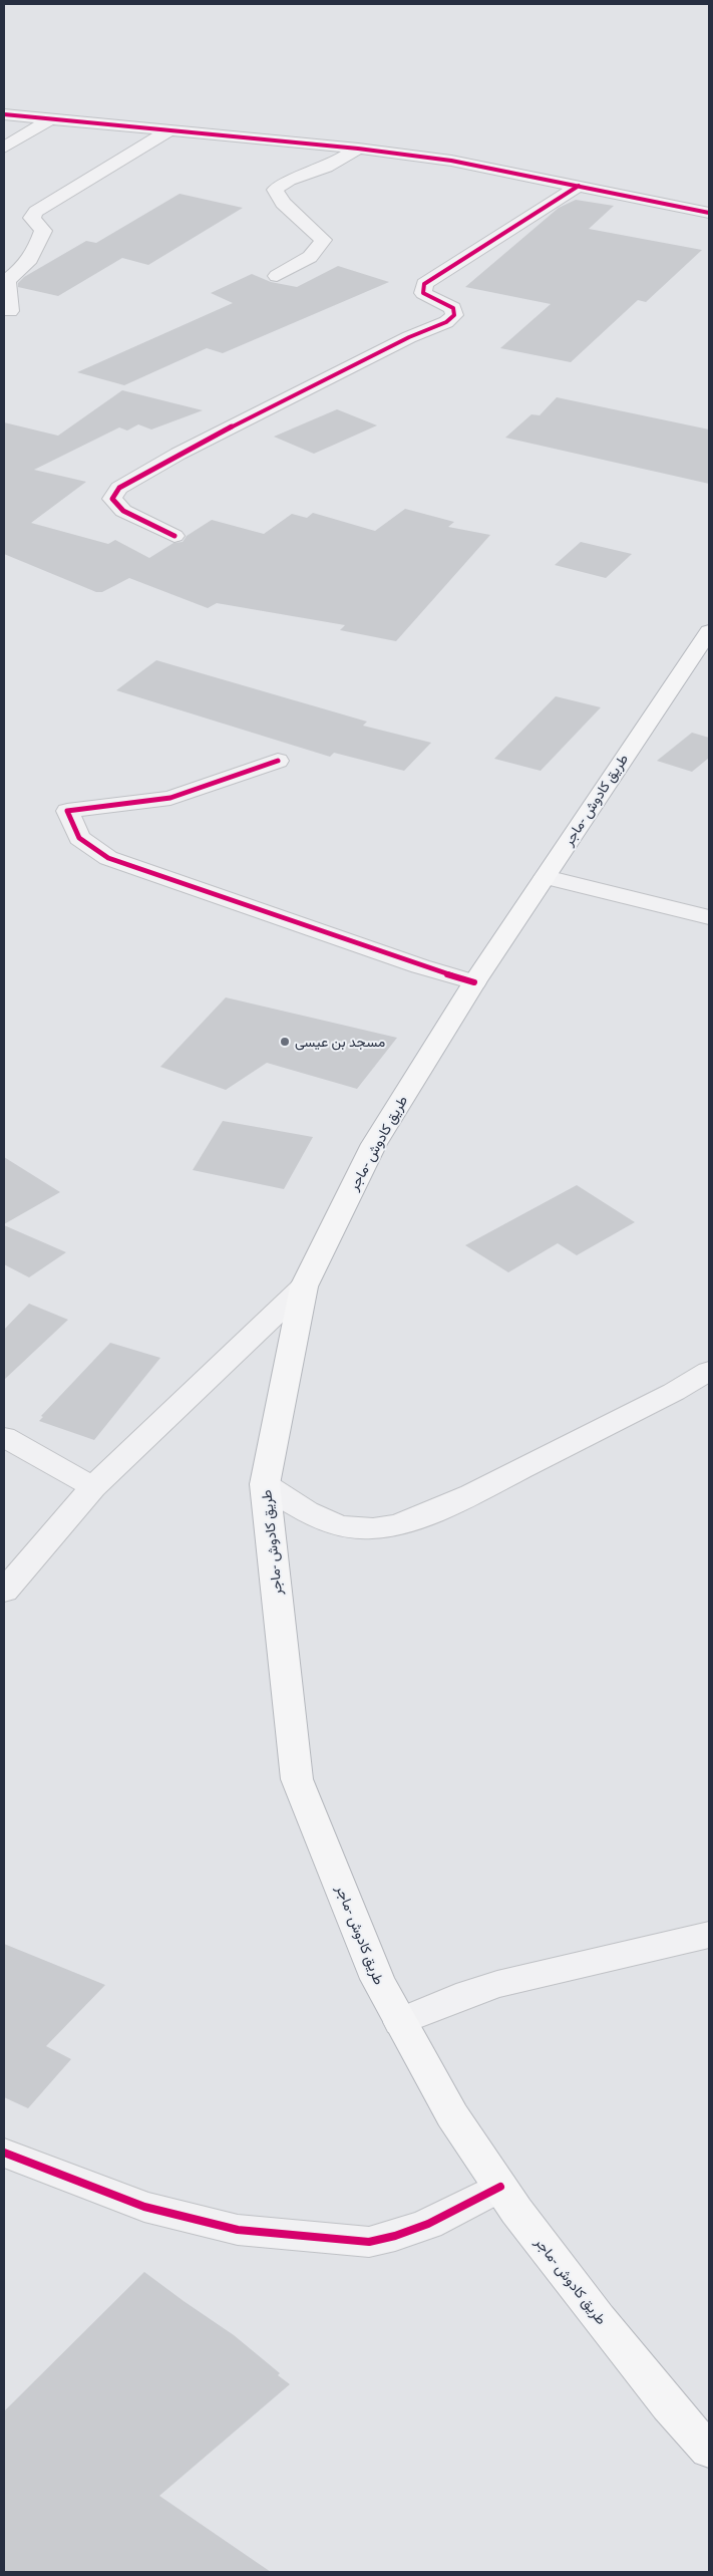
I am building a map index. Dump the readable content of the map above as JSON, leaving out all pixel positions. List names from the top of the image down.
{
  "streets": {
    "highway": ["طريق كادوش -ماجر"]
  },
  "places": ["مسجد بن عيسى"]
}
